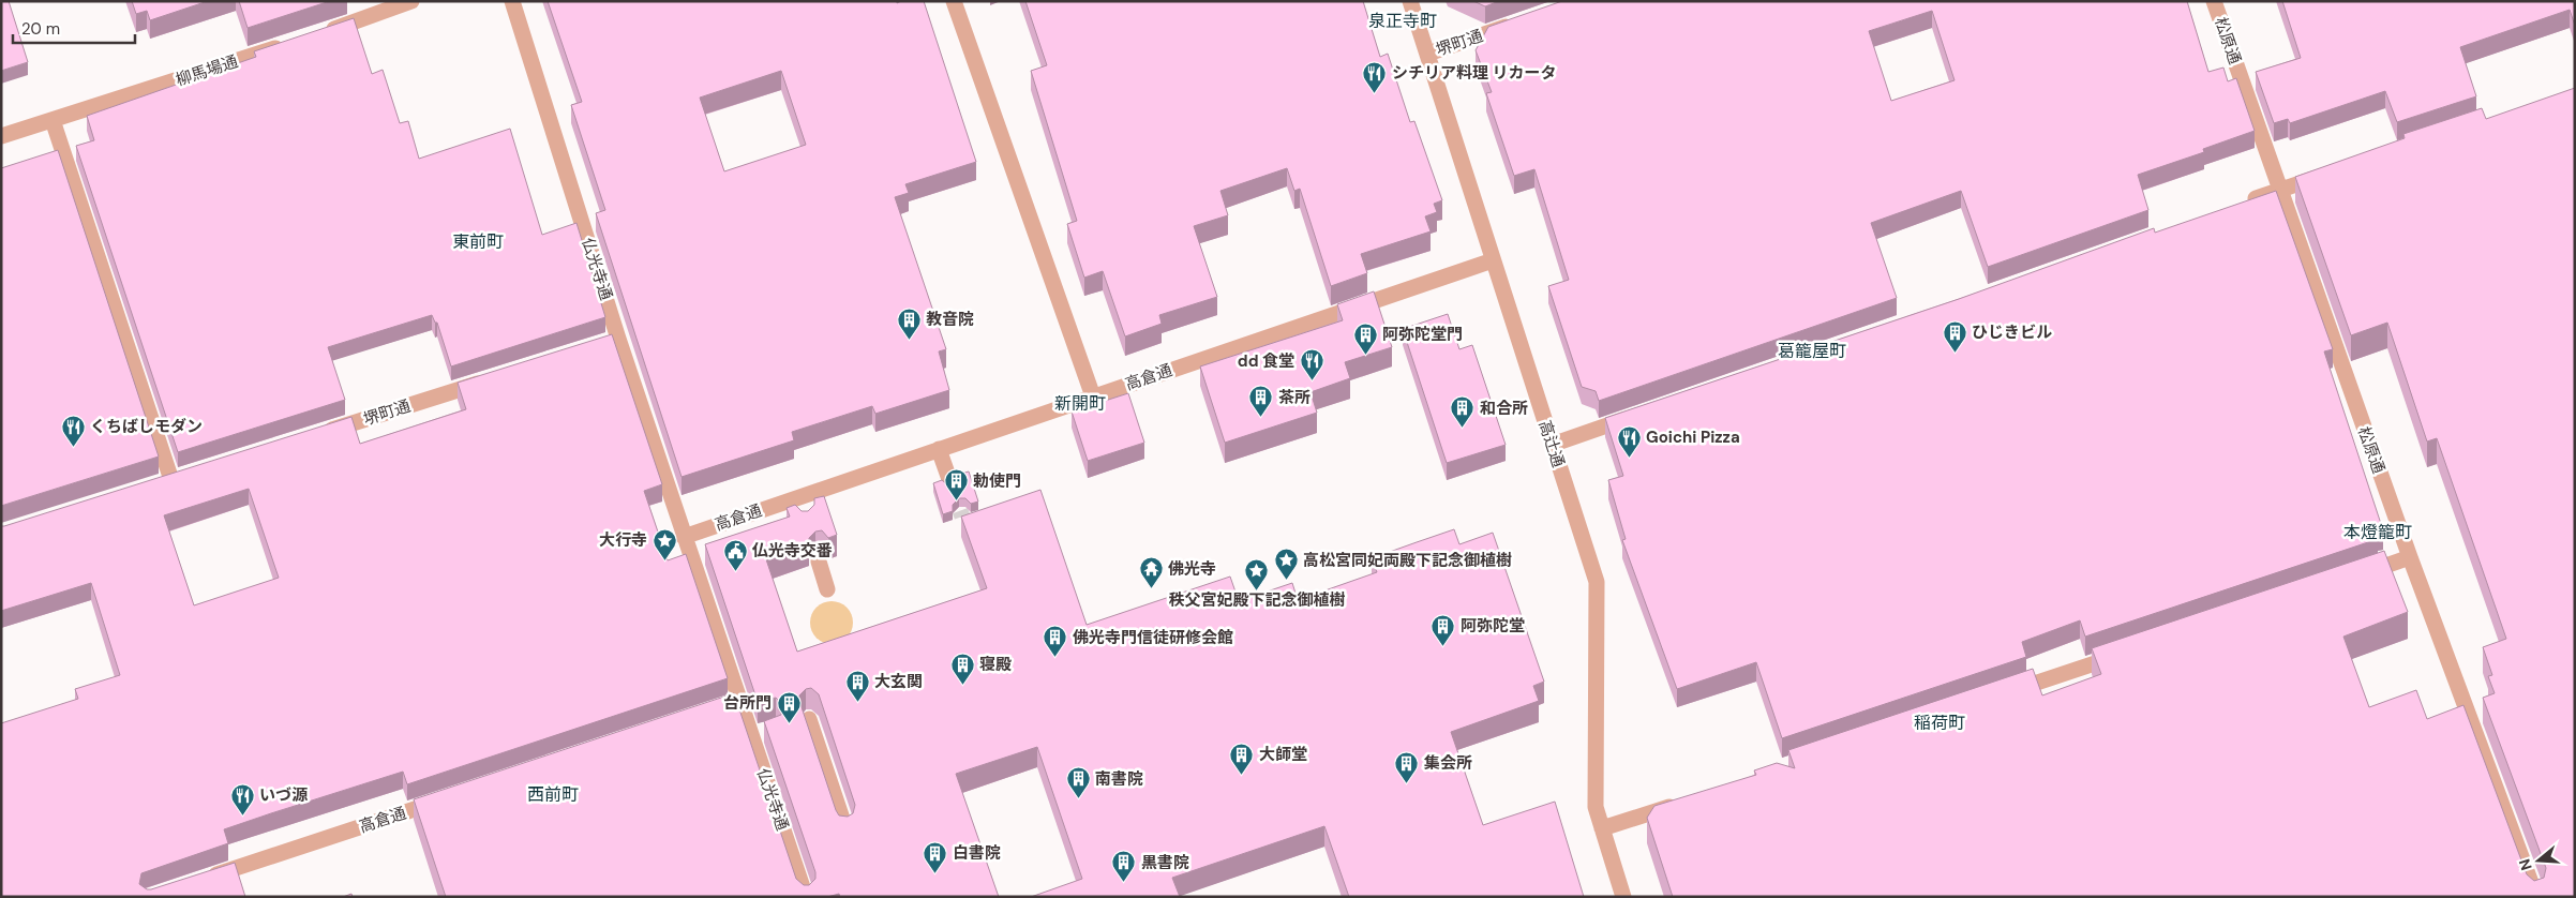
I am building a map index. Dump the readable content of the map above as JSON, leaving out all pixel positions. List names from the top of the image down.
{
  "streets": {
    "street": [
      "松原通",
      "堺町通",
      "柳馬場通",
      "仏光寺通",
      "高倉通",
      "高辻通"
    ]
  },
  "crossings": [
    ["堺町通", "高辻通"],
    ["仏光寺通", "高倉通"],
    ["高倉通", "高辻通"]
  ],
  "districts": [
    "泉正寺町",
    "東前町",
    "葛籠屋町",
    "新開町",
    "本燈籠町",
    "稲荷町",
    "西前町"
  ],
  "places": {
    "restaurant": [
      "シチリア料理 リカータ",
      "dd 食堂",
      "くちばしモダン",
      "Goichi Pizza",
      "いづ源"
    ],
    "building": [
      "教音院",
      "ひじきビル",
      "阿弥陀堂門",
      "茶所",
      "和合所",
      "勅使門",
      "阿弥陀堂",
      "佛光寺門信徒研修会館",
      "寝殿",
      "大玄関",
      "台所門",
      "大師堂",
      "集会所",
      "南書院",
      "白書院",
      "黒書院"
    ],
    "place": ["大行寺", "高松宮同妃両殿下記念御植樹", "秩父宮妃殿下記念御植樹"],
    "public building": ["仏光寺交番"],
    "temple": ["佛光寺"]
  },
  "scale_bar": "20 m",
  "north": "left"
}
